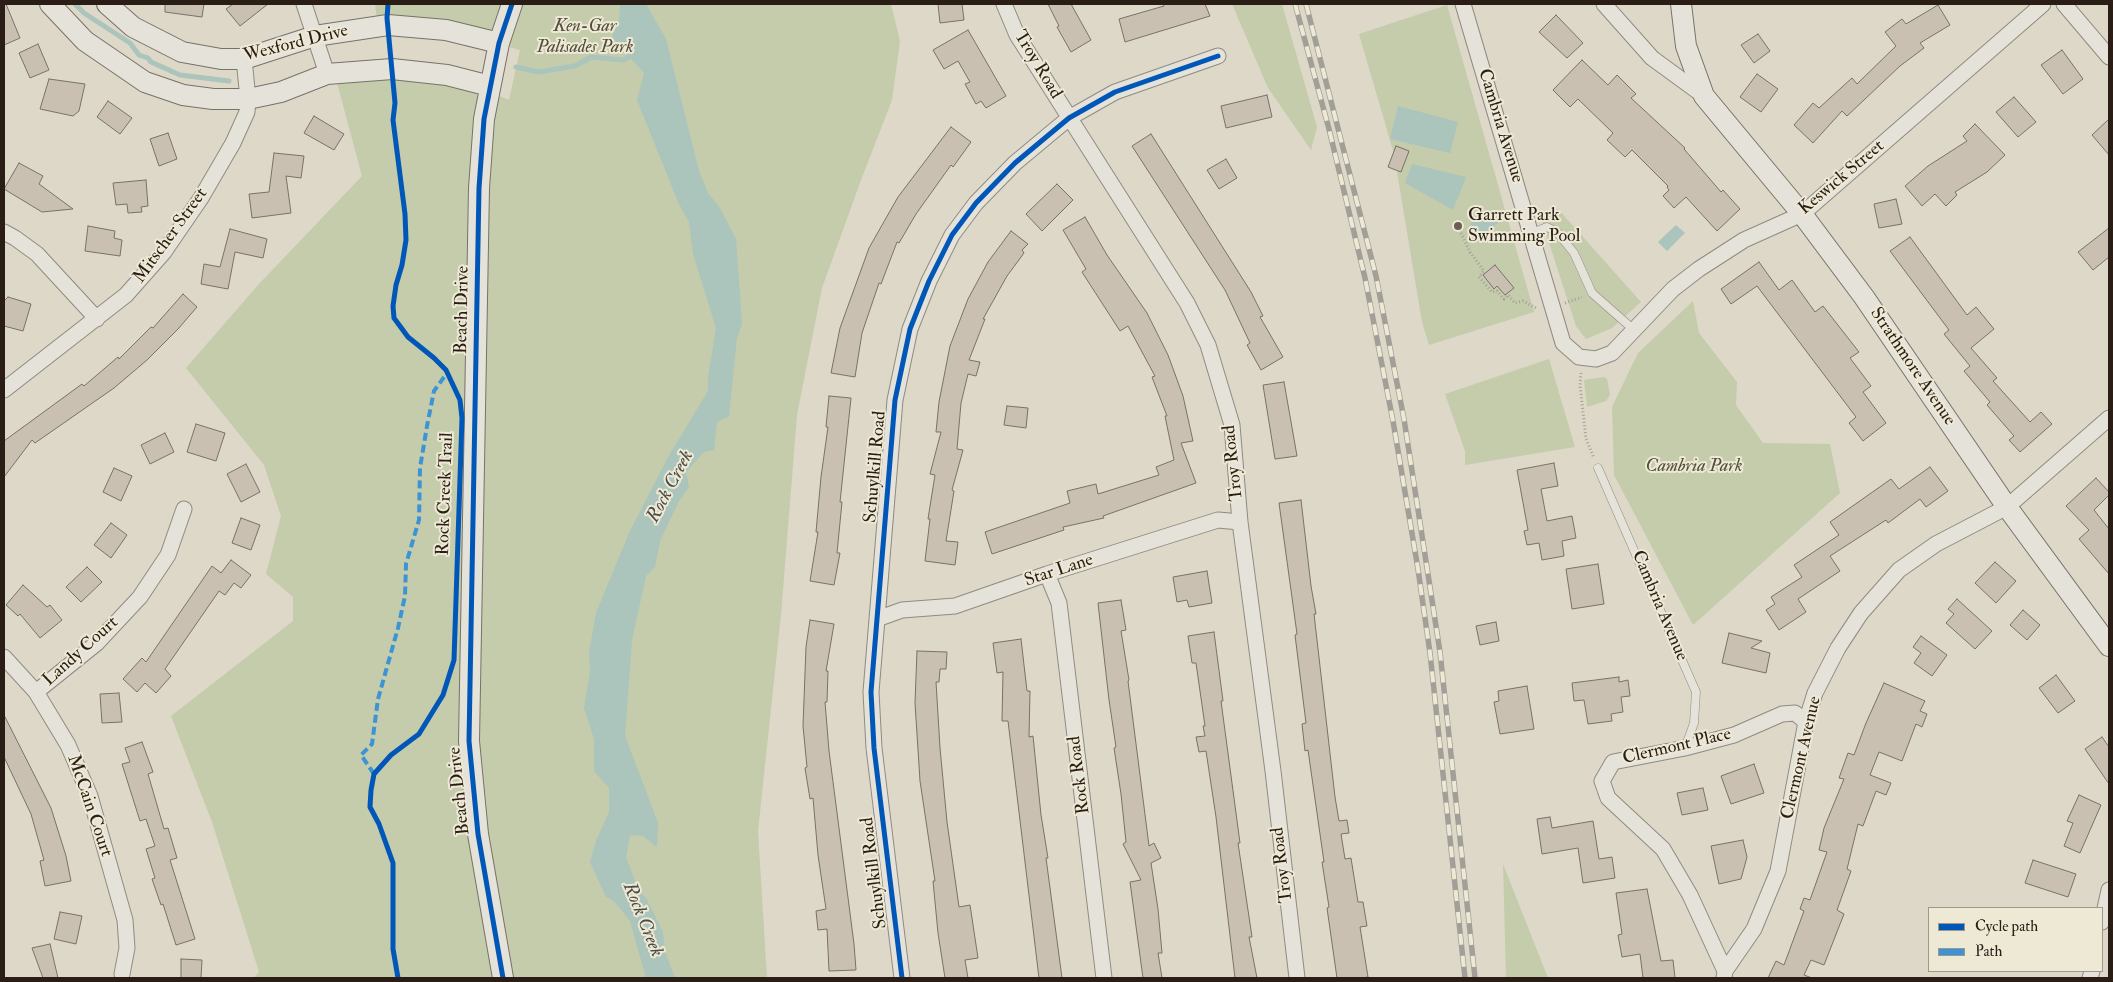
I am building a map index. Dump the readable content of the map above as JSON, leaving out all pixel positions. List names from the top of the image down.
{
  "streets": {
    "street": [
      "Wexford Drive",
      "Troy Road",
      "Cambria Avenue",
      "Keswick Street",
      "Mitscher Street",
      "Beach Drive",
      "Strathmore Avenue",
      "Schuylkill Road",
      "Star Lane",
      "Landy Court",
      "Clermont Place",
      "Clermont Avenue",
      "Rock Road",
      "McCain Court"
    ],
    "cycle path": ["Rock Creek Trail"]
  },
  "crossings": [
    ["Wexford Drive", "Mitscher Street"],
    ["Wexford Drive", "Beach Drive"],
    ["Troy Road", "Schuylkill Road"],
    ["Troy Road", "Star Lane"],
    ["Cambria Avenue", "Keswick Street"],
    ["Cambria Avenue", "Clermont Place"],
    ["Keswick Street", "Strathmore Avenue"],
    ["Strathmore Avenue", "Clermont Avenue"],
    ["Schuylkill Road", "Star Lane"],
    ["Star Lane", "Rock Road"],
    ["Landy Court", "McCain Court"],
    ["Clermont Place", "Clermont Avenue"]
  ],
  "water": ["Rock Creek"],
  "parks": ["Ken-Gar Palisades Park", "Cambria Park"],
  "places": ["Garrett Park Swimming Pool"],
  "legend": ["Cycle path", "Path"]
}
